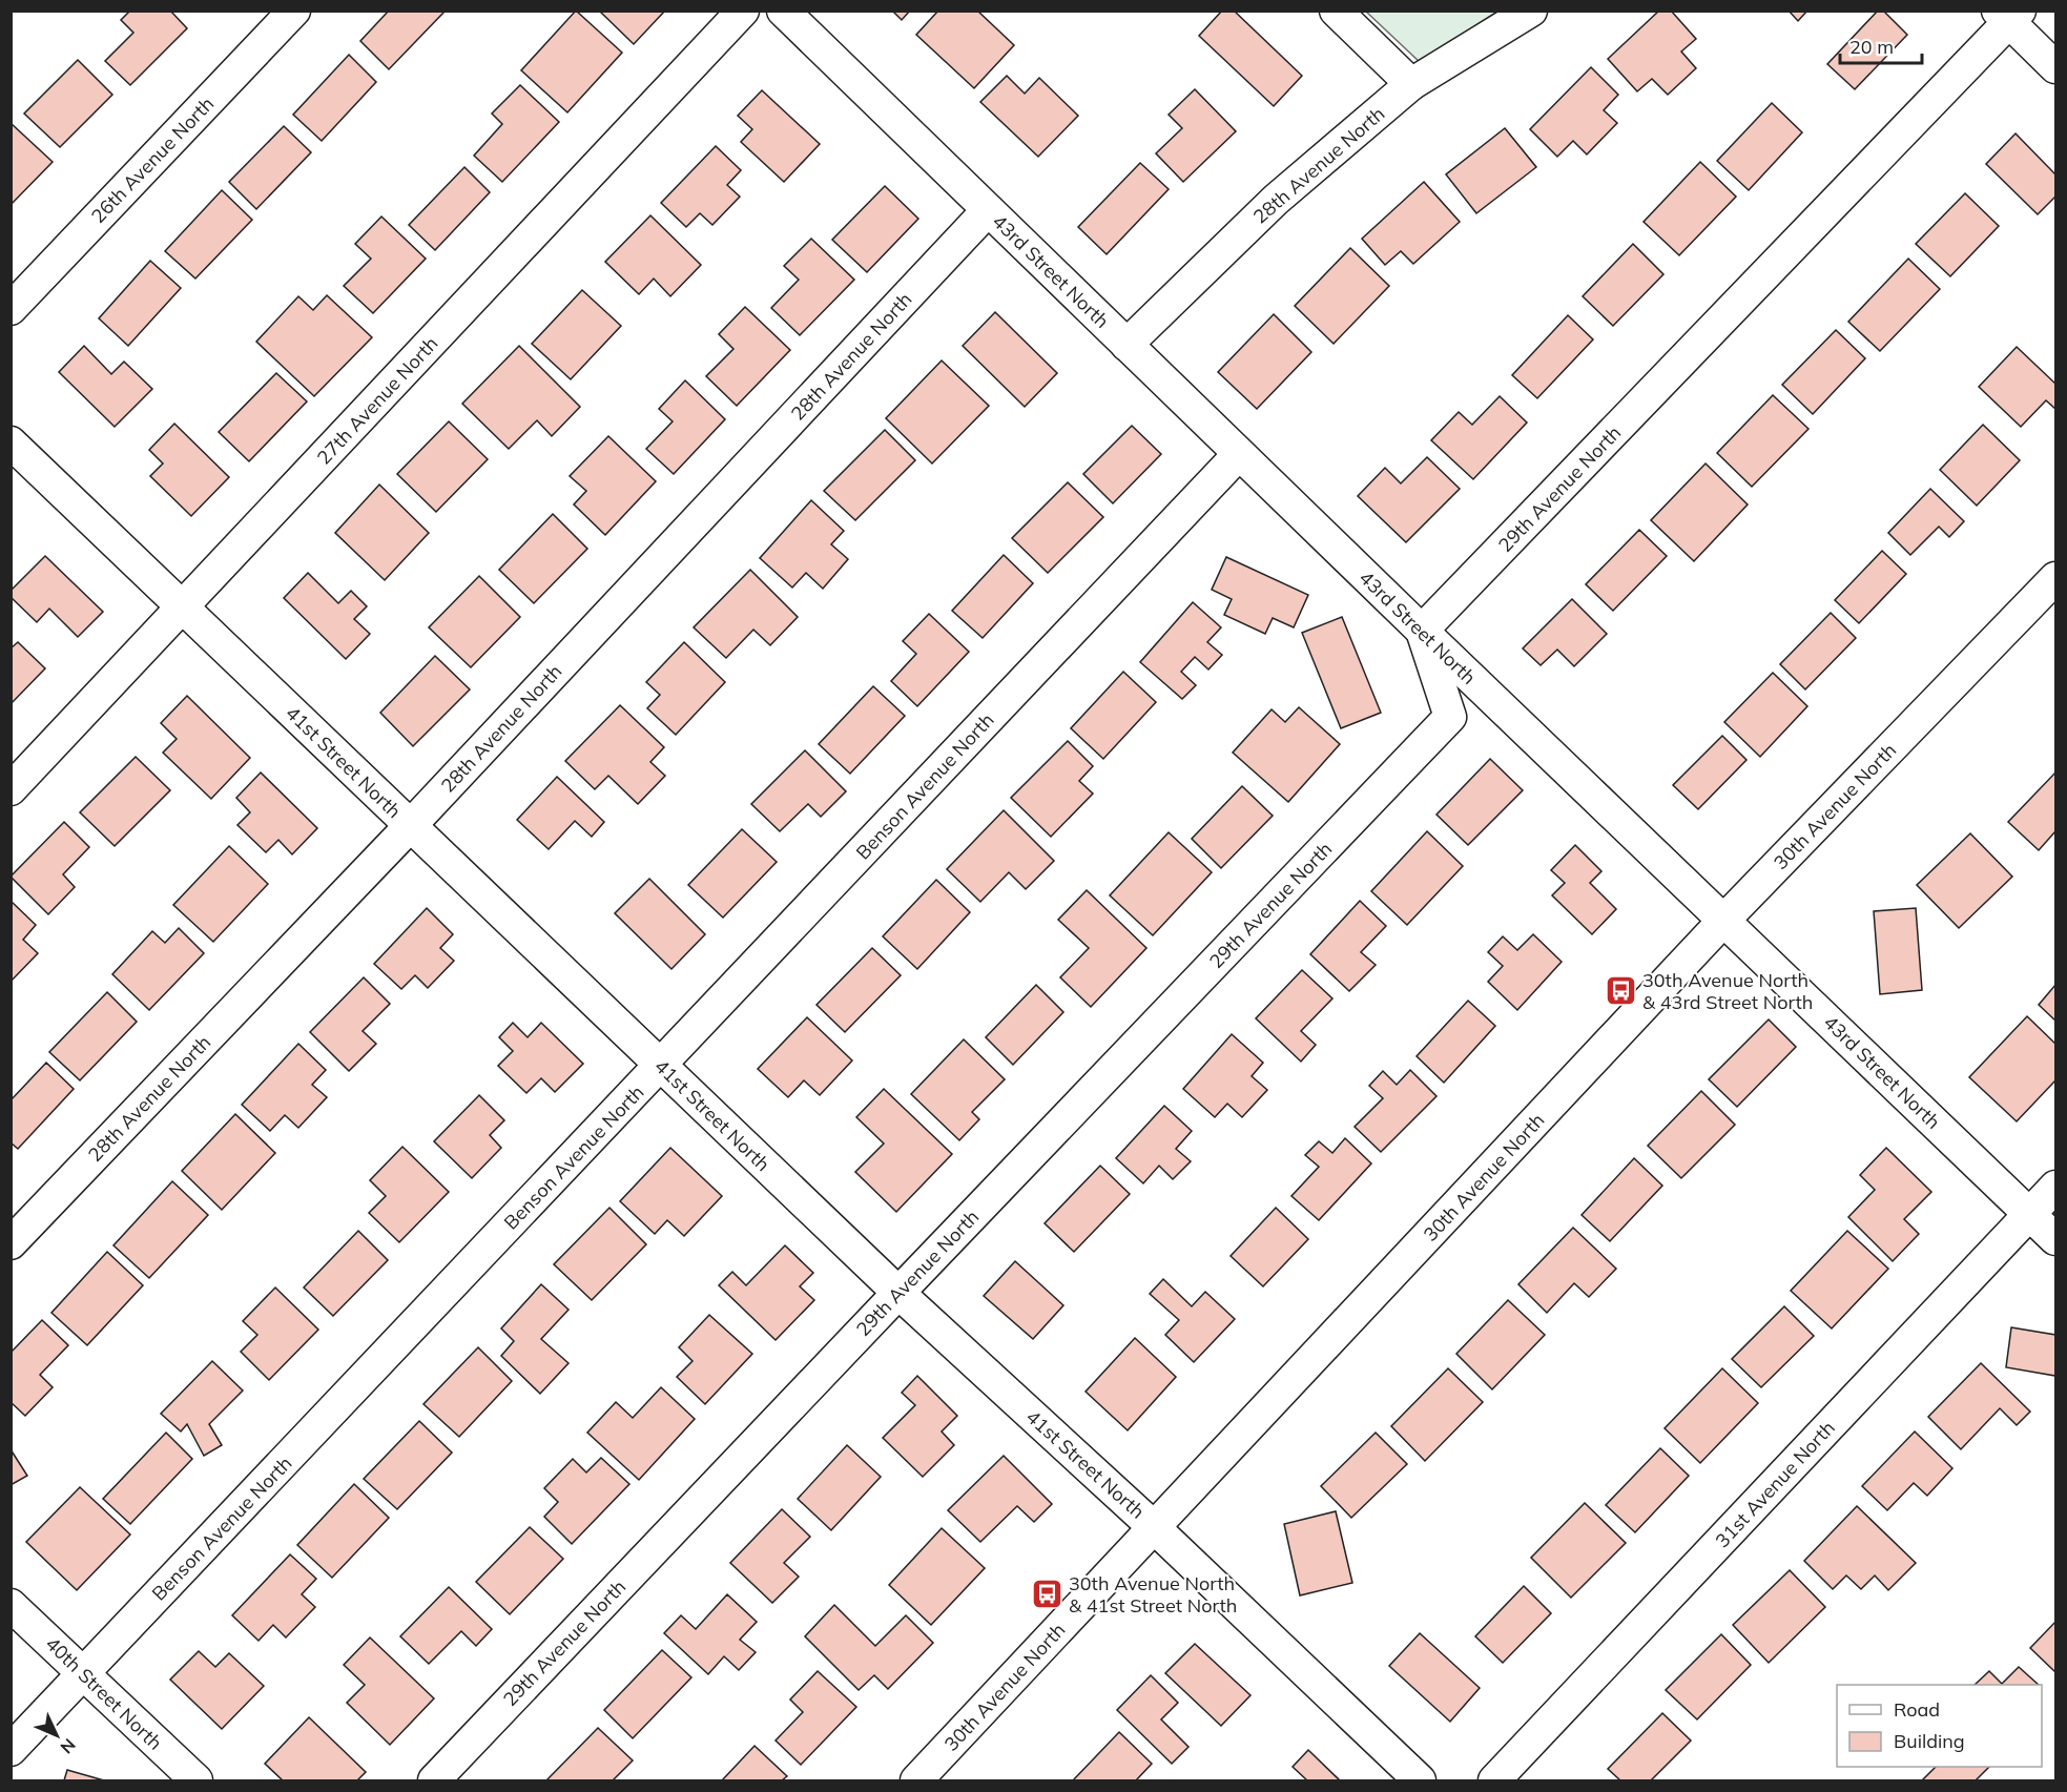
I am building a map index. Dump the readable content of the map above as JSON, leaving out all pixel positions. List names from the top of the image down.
{
  "streets": {
    "street": [
      "26th Avenue North",
      "28th Avenue North",
      "43rd Street North",
      "27th Avenue North",
      "29th Avenue North",
      "41st Street North",
      "Benson Avenue North",
      "30th Avenue North",
      "31st Avenue North",
      "40th Street North"
    ]
  },
  "crossings": [
    ["28th Avenue North", "43rd Street North"],
    ["28th Avenue North", "41st Street North"],
    ["43rd Street North", "29th Avenue North"],
    ["43rd Street North", "Benson Avenue North"],
    ["43rd Street North", "30th Avenue North"],
    ["43rd Street North", "31st Avenue North"],
    ["27th Avenue North", "41st Street North"],
    ["29th Avenue North", "41st Street North"],
    ["41st Street North", "Benson Avenue North"],
    ["41st Street North", "30th Avenue North"],
    ["Benson Avenue North", "40th Street North"]
  ],
  "places": {
    "bus stop": ["30th Avenue North & 43rd Street North", "30th Avenue North & 41st Street North"]
  },
  "legend": ["Road", "Building"],
  "scale_bar": "20 m",
  "north": "bottom right"
}
